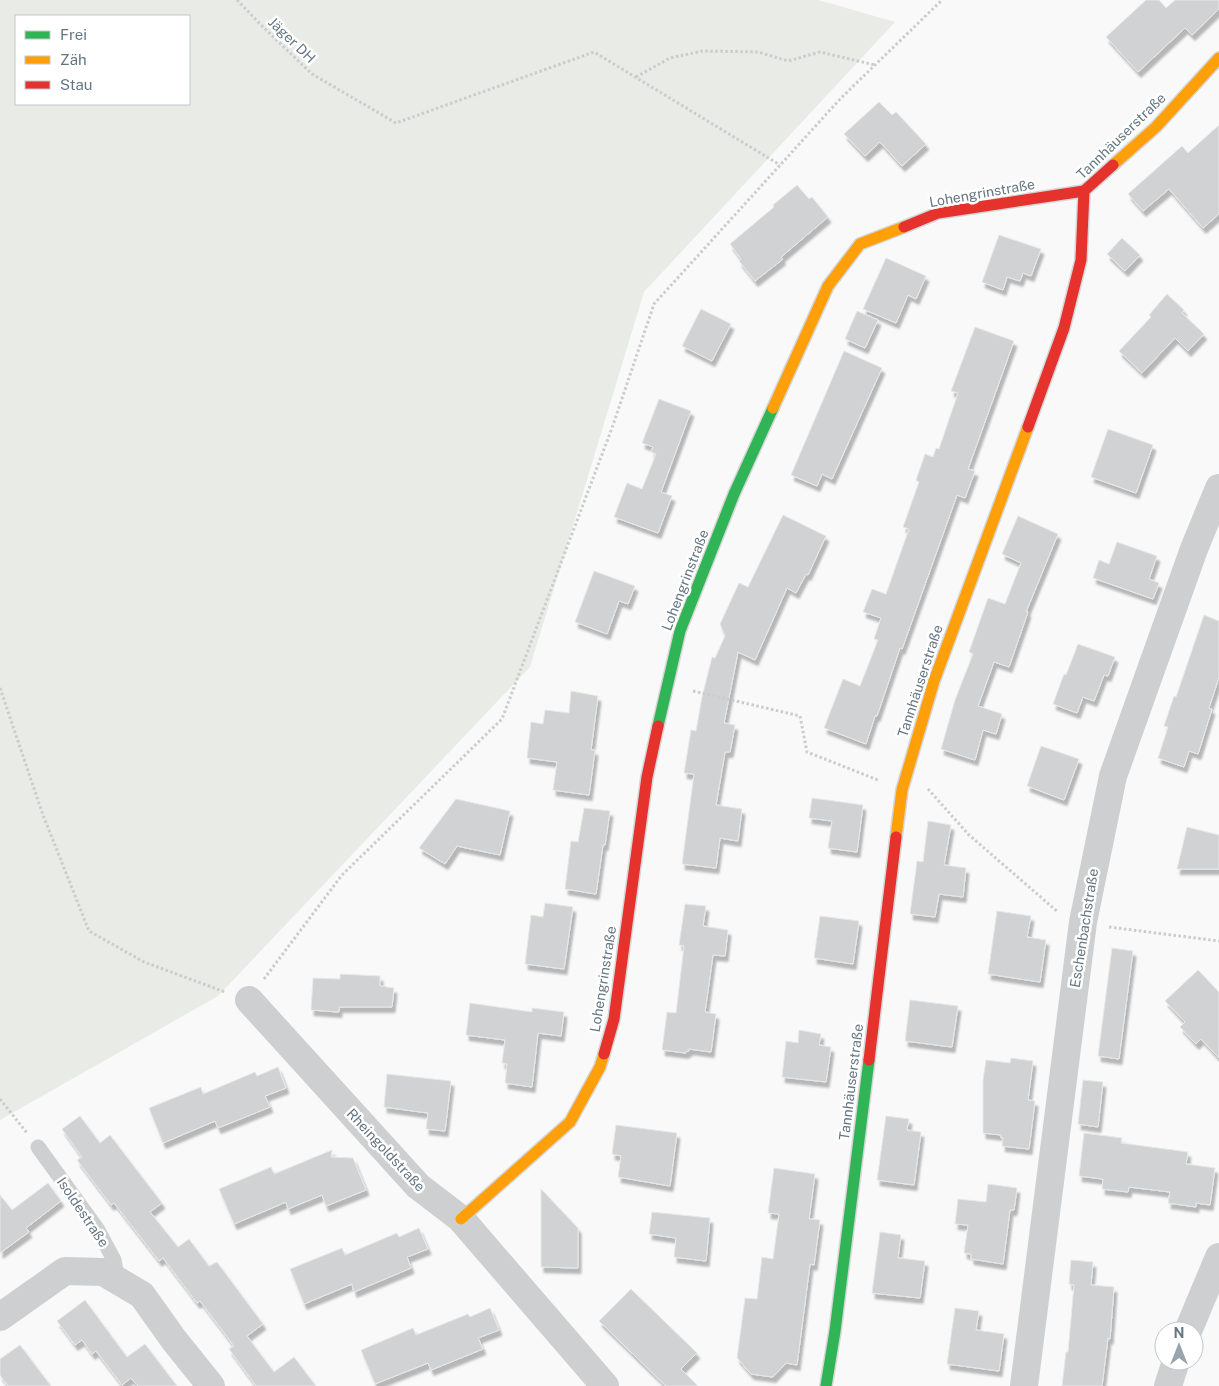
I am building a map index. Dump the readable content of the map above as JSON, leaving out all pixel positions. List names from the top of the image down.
{
  "streets": {
    "street": [
      "Tannhäuserstraße",
      "Lohengrinstraße",
      "Eschenbachstraße",
      "Rheingoldstraße"
    ],
    "lane": ["Isoldestraße"],
    "path": ["Jäger DH"]
  },
  "crossings": [
    ["Tannhäuserstraße", "Lohengrinstraße"],
    ["Lohengrinstraße", "Rheingoldstraße"]
  ],
  "legend": ["Frei", "Zäh", "Stau"],
  "north": "top"
}
